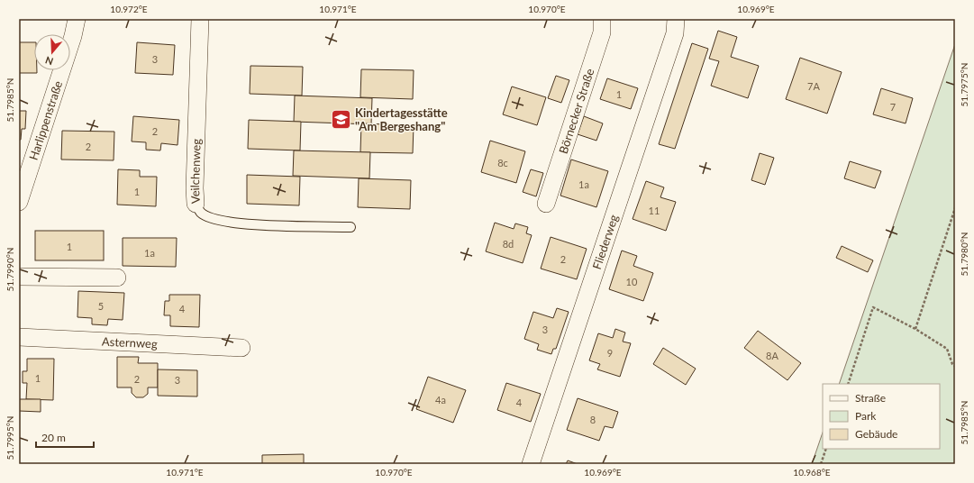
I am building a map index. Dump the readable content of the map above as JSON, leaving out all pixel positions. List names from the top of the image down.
{
  "streets": {
    "street": [
      "Börnecker Straße",
      "Harlippenstraße",
      "Veilchenweg",
      "Fliederweg",
      "Asternweg"
    ]
  },
  "places": {
    "school or university": ["Kindertagesstätte \"Am Bergeshang\""]
  },
  "house_numbers": [
    "3",
    "7A",
    "1",
    "7",
    "2",
    "2",
    "8c",
    "1a",
    "1",
    "11",
    "8d",
    "1",
    "1a",
    "2",
    "10",
    "5",
    "4",
    "3",
    "9",
    "8A",
    "1",
    "2",
    "3",
    "4a",
    "4",
    "8"
  ],
  "legend": ["Straße", "Park", "Gebäude"],
  "scale_bar": "20 m",
  "north": "bottom",
  "coordinates": [
    "10.972°E",
    "10.971°E",
    "10.970°E",
    "10.969°E",
    "51.7975°N",
    "51.7985°N",
    "51.7980°N",
    "51.7990°N",
    "51.7995°N",
    "10.968°E"
  ]
}
